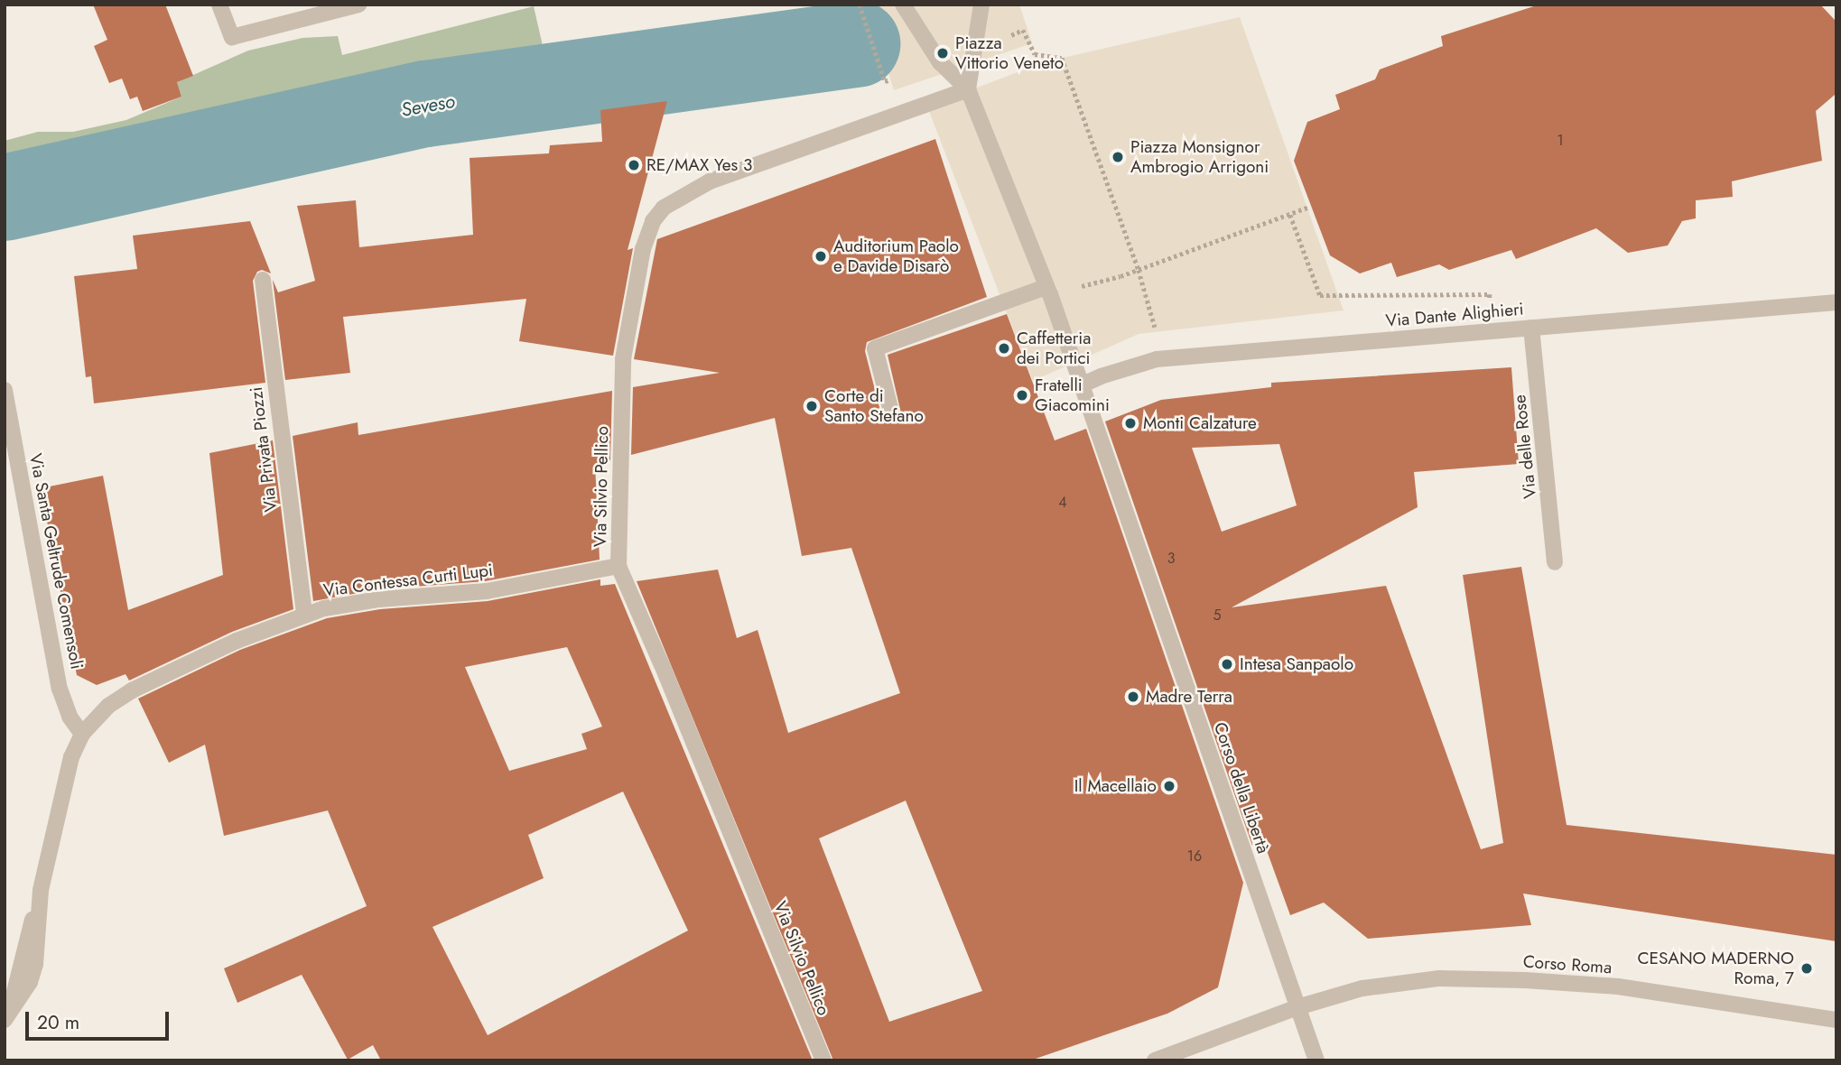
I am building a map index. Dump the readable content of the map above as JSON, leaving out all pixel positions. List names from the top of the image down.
{
  "streets": {
    "street": [
      "Via Dante Alighieri",
      "Via delle Rose",
      "Via Privata Piozzi",
      "Via Silvio Pellico",
      "Via Santa Geltrude Comensoli",
      "Via Contessa Curti Lupi",
      "Corso della Libertà",
      "Corso Roma"
    ]
  },
  "crossings": [
    ["Via Dante Alighieri", "Via delle Rose"],
    ["Via Dante Alighieri", "Corso della Libertà"],
    ["Via Privata Piozzi", "Via Contessa Curti Lupi"],
    ["Via Silvio Pellico", "Via Contessa Curti Lupi"],
    ["Via Santa Geltrude Comensoli", "Via Contessa Curti Lupi"],
    ["Corso della Libertà", "Corso Roma"]
  ],
  "water": ["Seveso"],
  "places": [
    "Piazza Vittorio Veneto",
    "Piazza Monsignor Ambrogio Arrigoni",
    "RE/MAX Yes 3",
    "Auditorium Paolo e Davide Disarò",
    "Caffetteria dei Portici",
    "Fratelli Giacomini",
    "Corte di Santo Stefano",
    "Monti Calzature",
    "Intesa Sanpaolo",
    "Madre Terra",
    "Il Macellaio",
    "CESANO MADERNO Roma, 7"
  ],
  "house_numbers": [
    "1",
    "4",
    "3",
    "5",
    "16"
  ],
  "scale_bar": "20 m"
}
